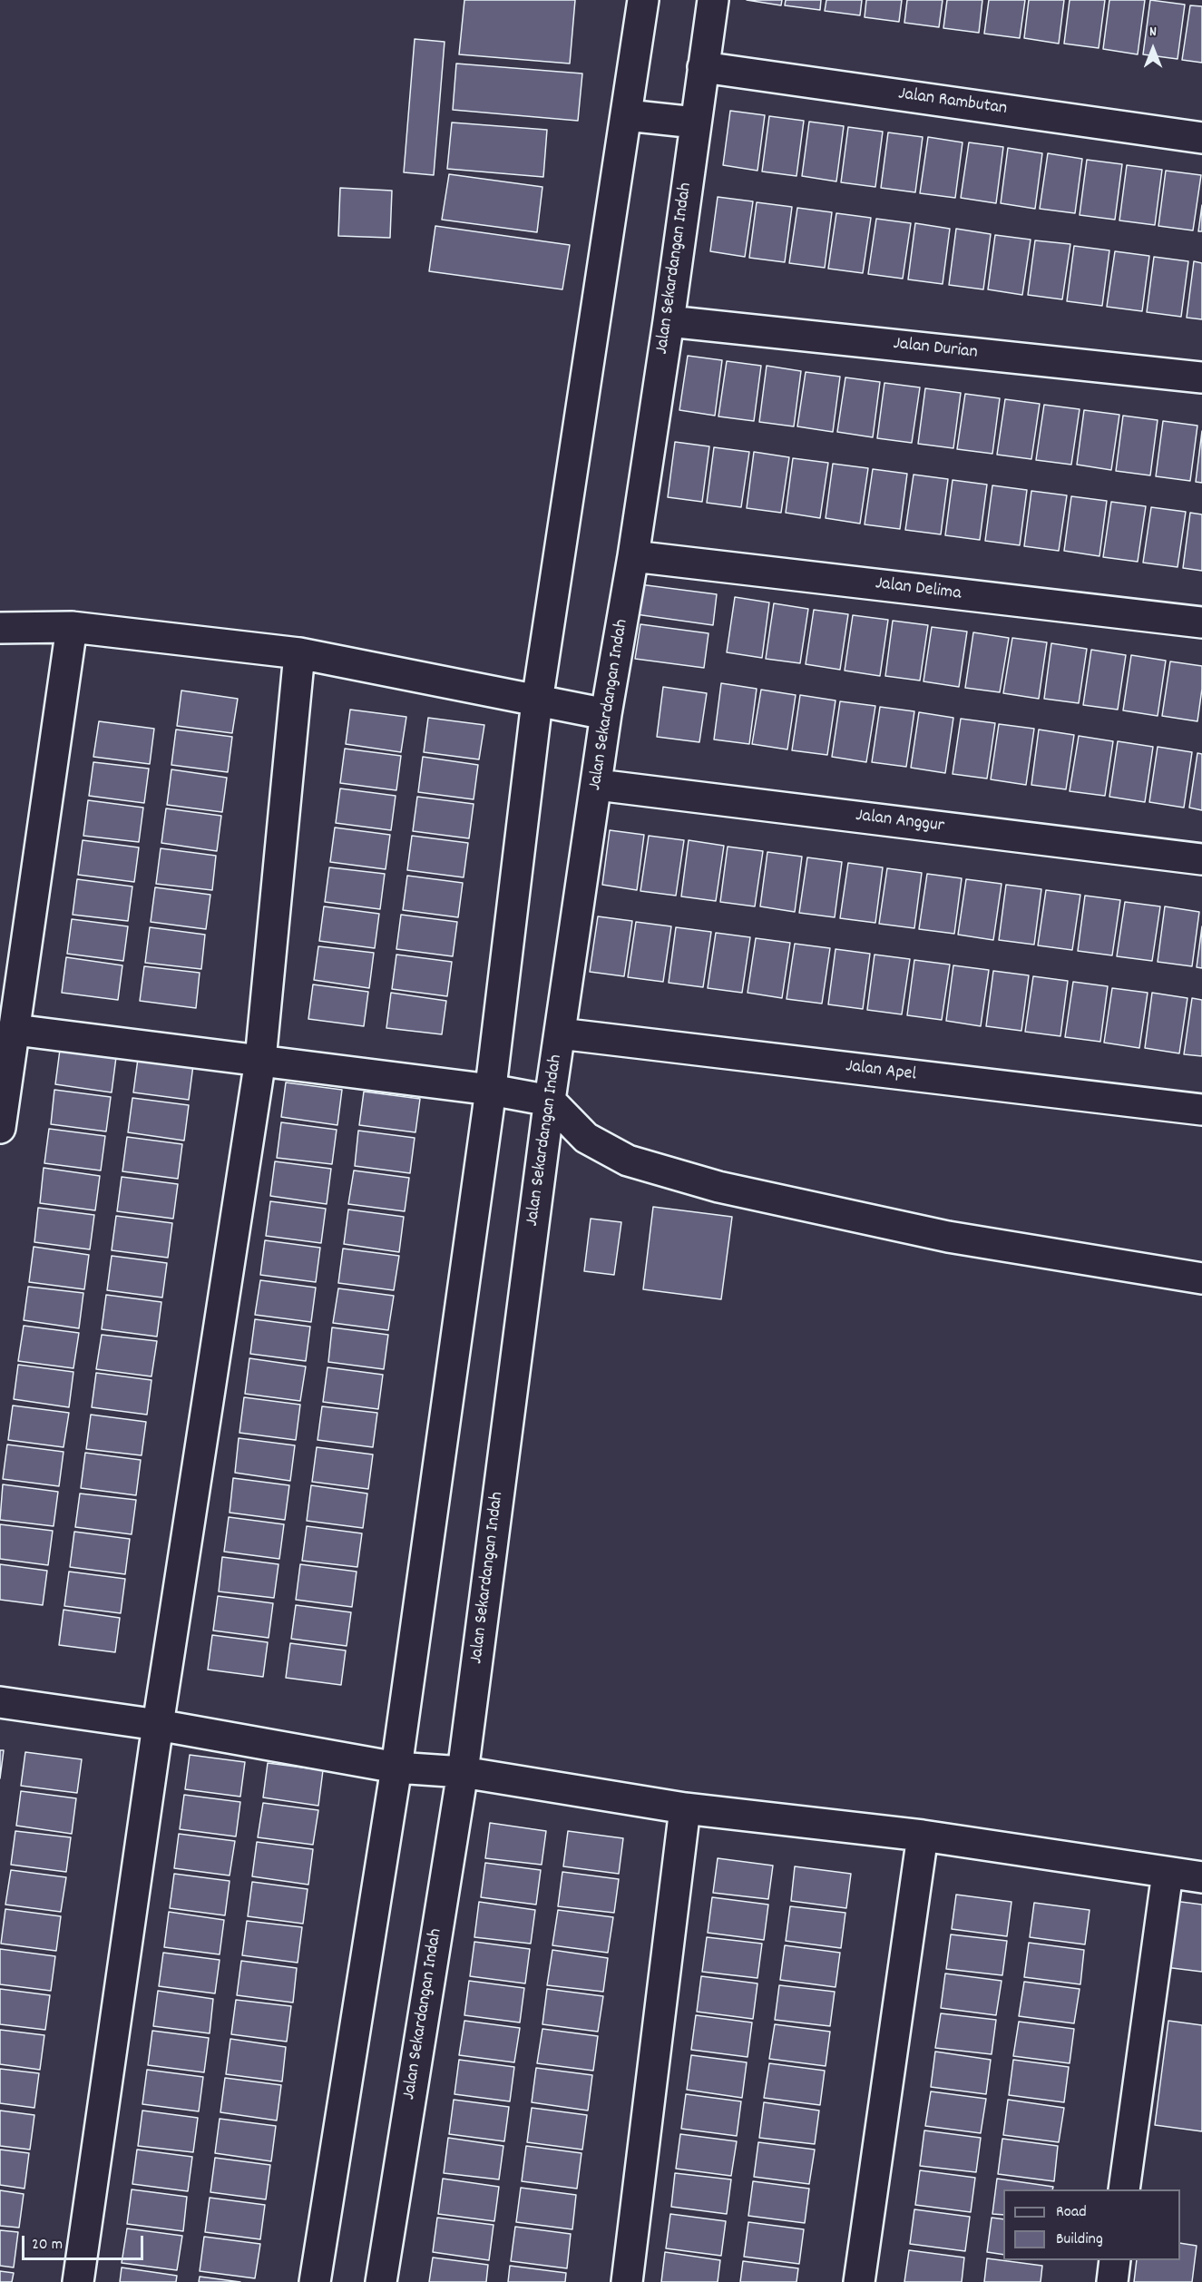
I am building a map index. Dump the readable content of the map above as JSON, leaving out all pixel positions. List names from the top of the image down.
{
  "streets": {
    "street": [
      "Jalan Rambutan",
      "Jalan Sekardangan Indah",
      "Jalan Durian",
      "Jalan Delima",
      "Jalan Anggur",
      "Jalan Apel"
    ]
  },
  "crossings": [
    ["Jalan Rambutan", "Jalan Sekardangan Indah"],
    ["Jalan Sekardangan Indah", "Jalan Durian"],
    ["Jalan Sekardangan Indah", "Jalan Delima"],
    ["Jalan Sekardangan Indah", "Jalan Anggur"],
    ["Jalan Sekardangan Indah", "Jalan Apel"]
  ],
  "legend": ["Road", "Building"],
  "scale_bar": "20 m",
  "north": "top"
}
